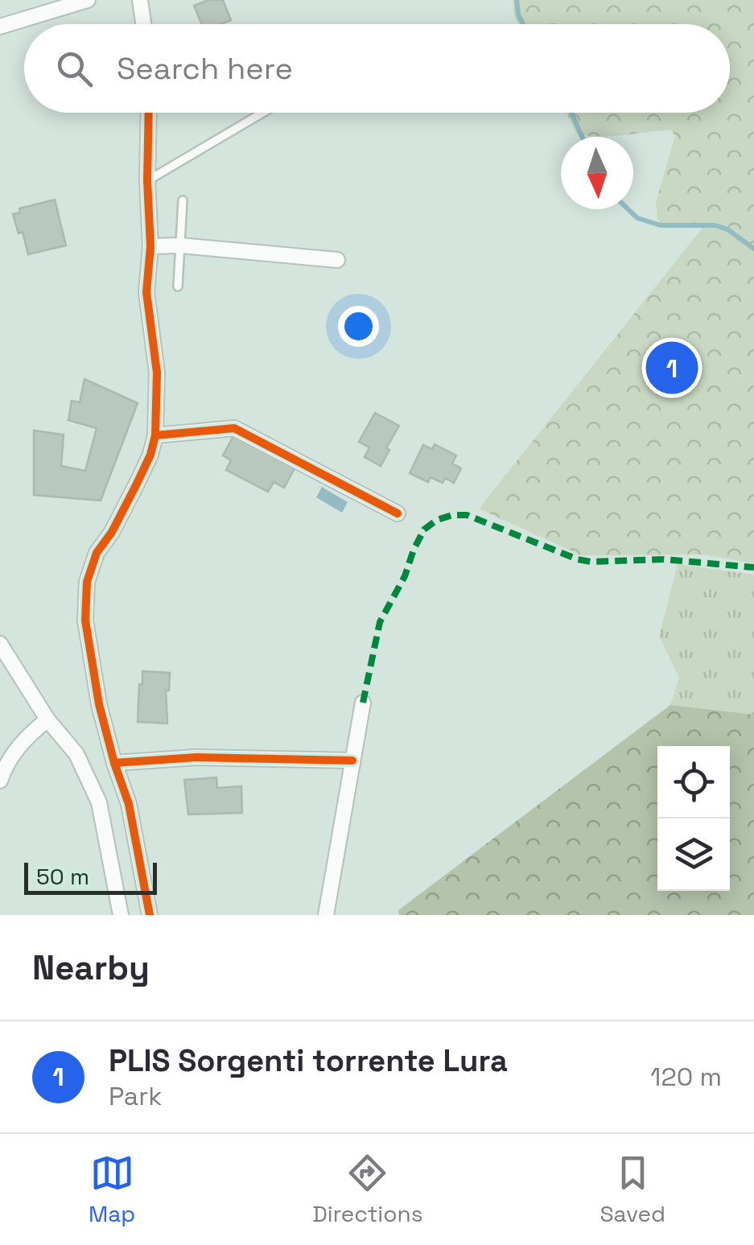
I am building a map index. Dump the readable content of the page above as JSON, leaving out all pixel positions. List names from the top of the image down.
{
  "scale_bar": "50 m",
  "north": "bottom",
  "page": {
    "search": "Search here",
    "pins": "1",
    "scale": "50 m",
    "heading": "Nearby",
    "list": [
      {
        "mark": "1",
        "name": "PLIS Sorgenti torrente Lura",
        "note": "Park",
        "value": "120 m"
      }
    ],
    "nav": ["Map", "Directions", "Saved"]
  }
}
